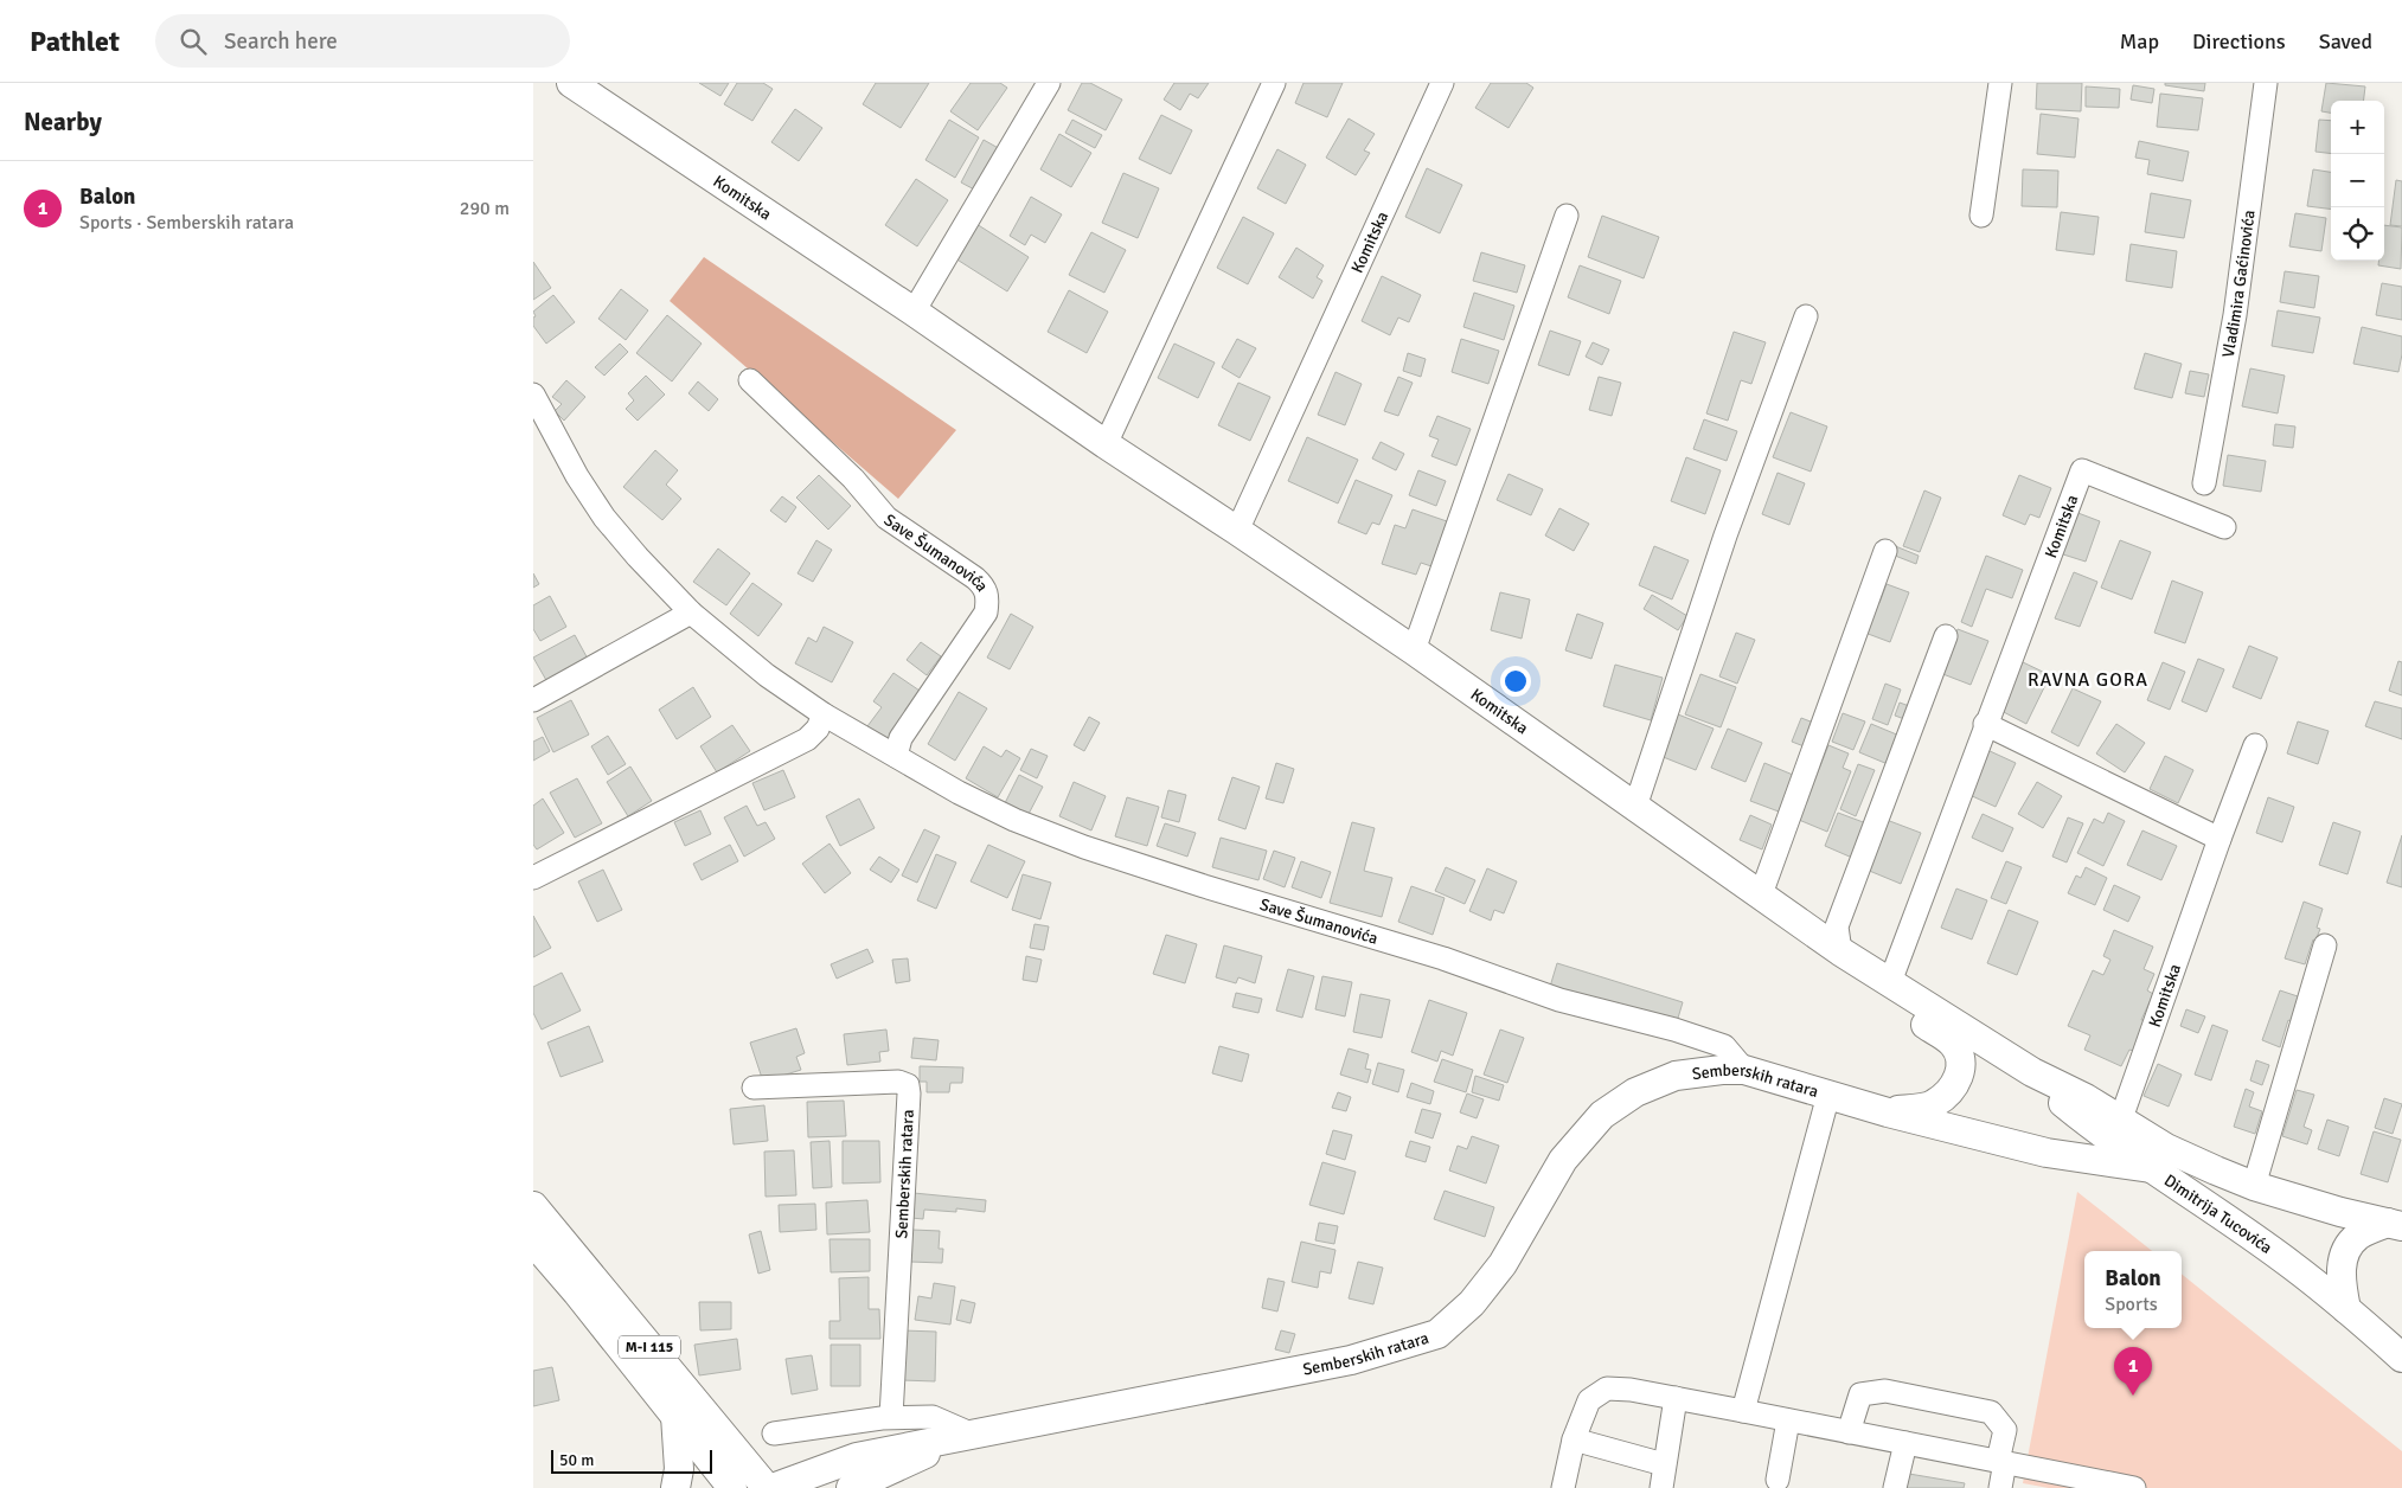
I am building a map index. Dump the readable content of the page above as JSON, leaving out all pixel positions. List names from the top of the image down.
{
  "streets": {
    "main road": [
      "Komitska",
      "Semberskih ratara",
      "Dimitrija Tucovića",
      "M-I 115"
    ],
    "street": ["Vladimira Gaćinovića", "Save Šumanovića"]
  },
  "crossings": [
    ["Komitska", "Dimitrija Tucovića"],
    ["Save Šumanovića", "Semberskih ratara"],
    ["Semberskih ratara", "Dimitrija Tucovića"]
  ],
  "districts": ["RAVNA GORA"],
  "scale_bar": "50 m",
  "page": {
    "header": "Pathlet",
    "search": "Search here",
    "nav": ["Map", "Directions", "Saved"],
    "heading": "Nearby",
    "map_buttons": ["+", "−"],
    "list": [
      {
        "mark": "1",
        "name": "Balon",
        "note": "Sports · Semberskih ratara",
        "value": "290 m"
      }
    ],
    "popup": ["Balon", "Sports"],
    "pins": "1",
    "scale": "50 m"
  }
}
